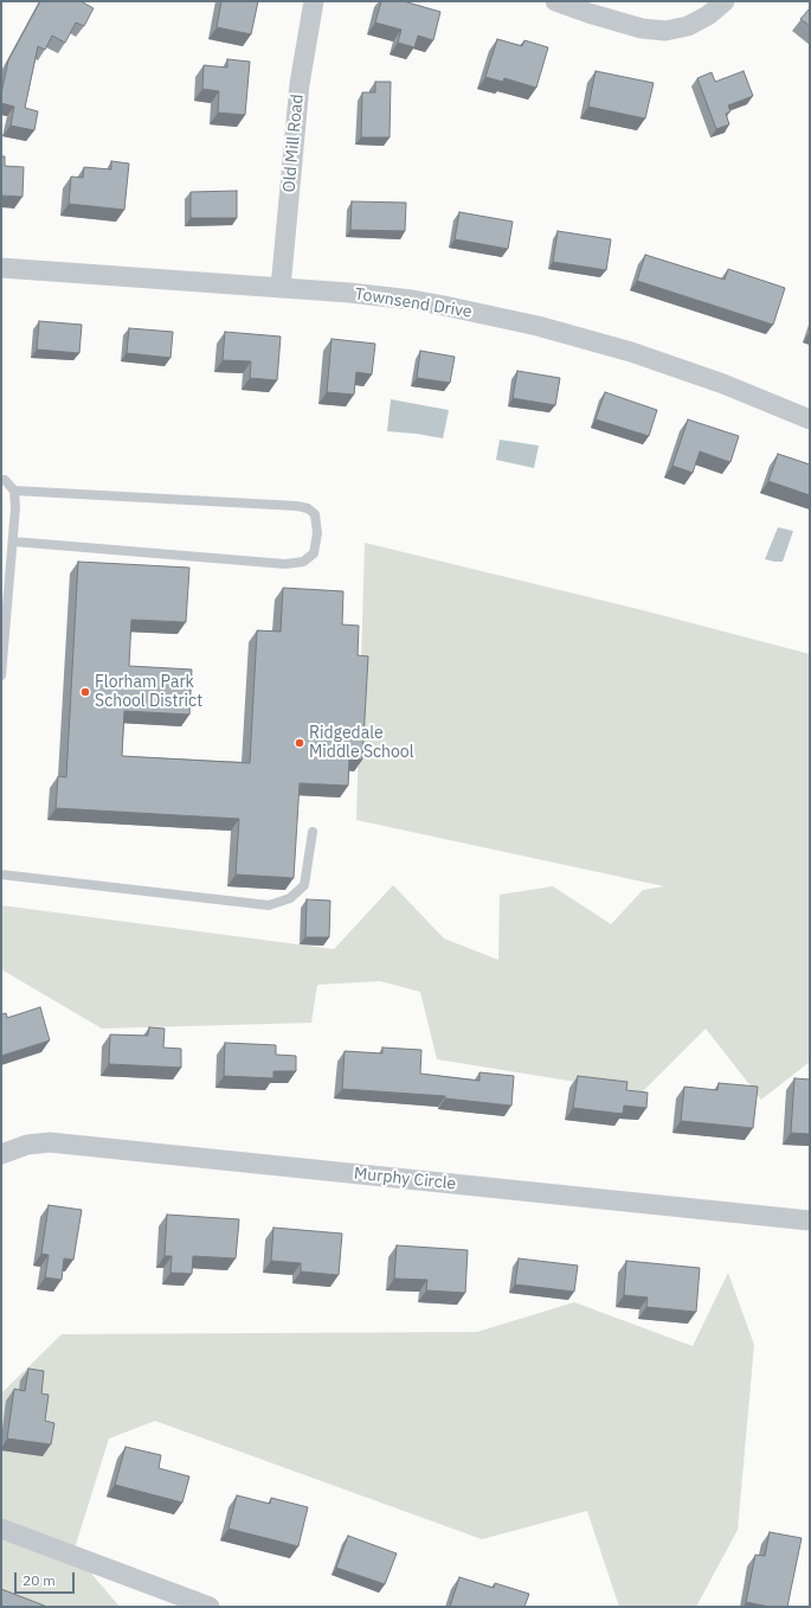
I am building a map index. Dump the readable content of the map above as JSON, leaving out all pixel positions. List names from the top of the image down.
{
  "streets": {
    "street": ["Old Mill Road", "Townsend Drive", "Murphy Circle"]
  },
  "crossings": [
    ["Old Mill Road", "Townsend Drive"]
  ],
  "places": ["Florham Park School District", "Ridgedale Middle School"],
  "scale_bar": "20 m"
}
